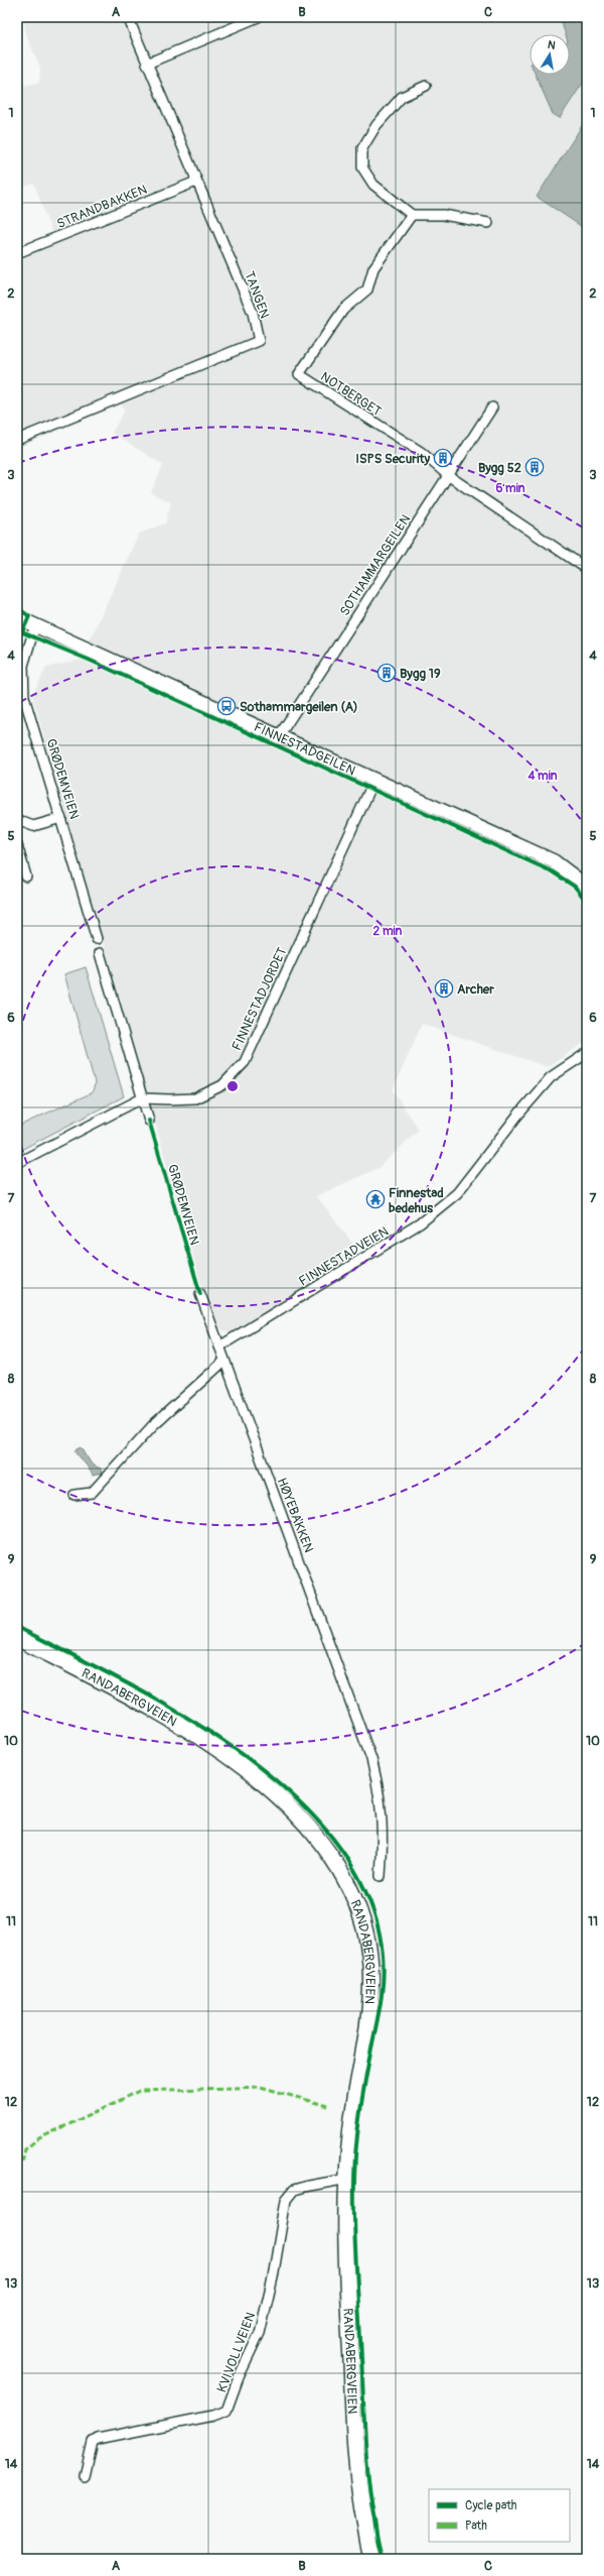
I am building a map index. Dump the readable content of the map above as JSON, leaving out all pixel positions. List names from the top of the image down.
{
  "streets": {
    "highway": ["RANDABERGVEIEN"],
    "main road": ["FINNESTADGEILEN"],
    "street": [
      "STRANDBAKKEN",
      "TANGEN",
      "NOTBERGET",
      "SOTHAMMARGEILEN",
      "GRØDEMVEIEN",
      "FINNESTADJORDET",
      "FINNESTADVEIEN",
      "HØYEBAKKEN",
      "KVIVOLLVEIEN"
    ]
  },
  "crossings": [
    ["STRANDBAKKEN", "TANGEN"],
    ["NOTBERGET", "SOTHAMMARGEILEN"],
    ["SOTHAMMARGEILEN", "FINNESTADGEILEN"],
    ["FINNESTADGEILEN", "GRØDEMVEIEN"],
    ["FINNESTADGEILEN", "FINNESTADJORDET"],
    ["RANDABERGVEIEN", "KVIVOLLVEIEN"]
  ],
  "places": {
    "building": [
      "ISPS Security",
      "Bygg 52",
      "Bygg 19",
      "Archer"
    ],
    "bus stop": ["Sothammargeilen (A)"],
    "temple": ["Finnestad bedehus"]
  },
  "legend": ["Cycle path", "Path"],
  "north": "top",
  "grid": {
    "columns": ["A", "B", "C"],
    "rows": [
      "1",
      "2",
      "3",
      "4",
      "5",
      "6",
      "7",
      "8",
      "9",
      "10",
      "11",
      "12",
      "13",
      "14"
    ]
  },
  "rings": ["6 min", "4 min", "2 min"]
}
